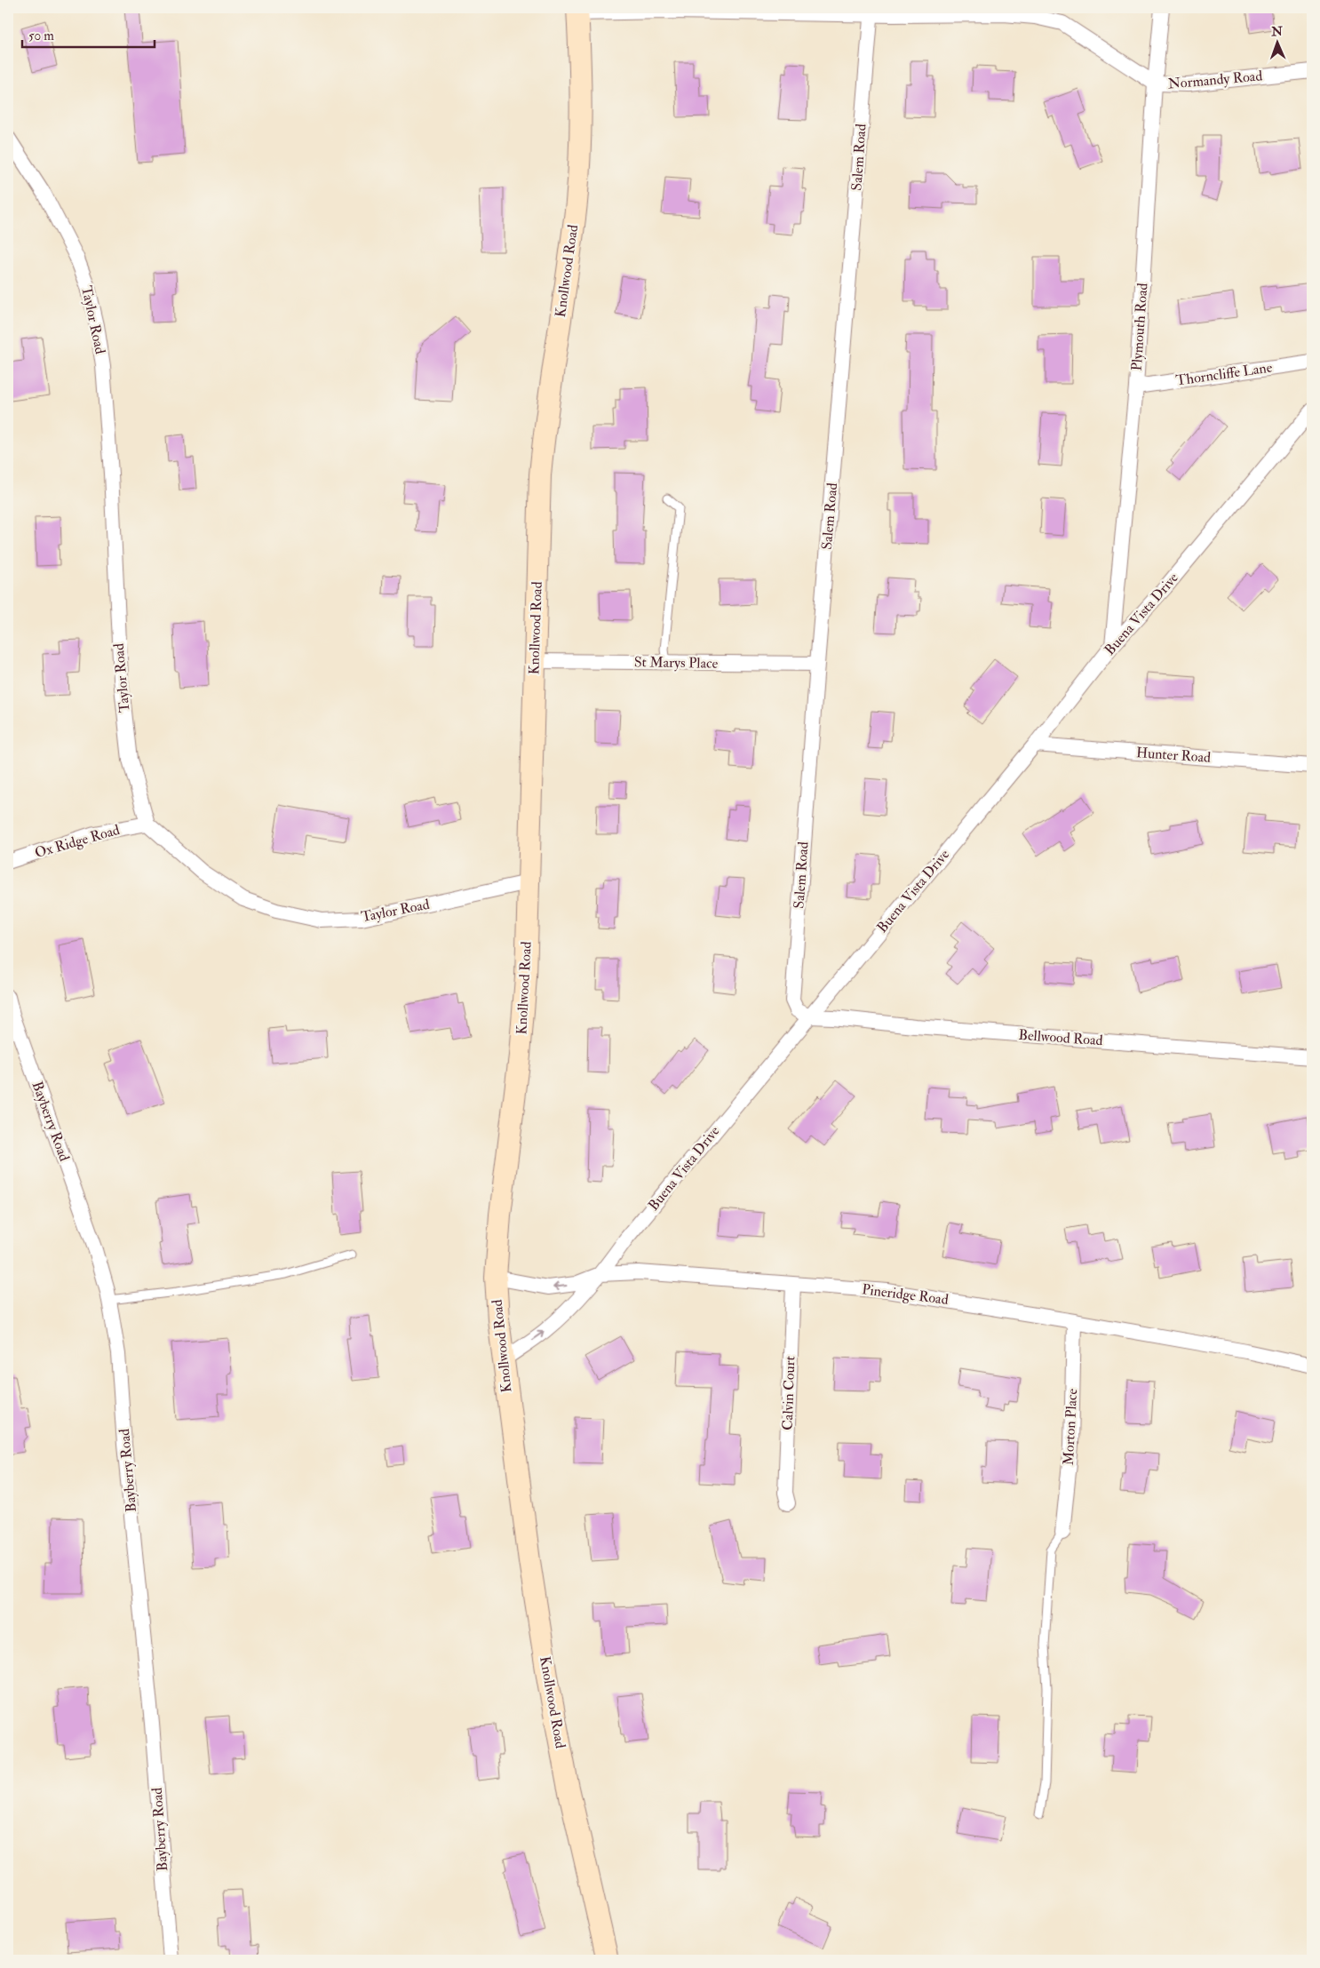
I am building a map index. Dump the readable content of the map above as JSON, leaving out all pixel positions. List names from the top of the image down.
{
  "streets": {
    "main road": ["Knollwood Road"],
    "street": [
      "Normandy Road",
      "Salem Road",
      "Taylor Road",
      "Plymouth Road",
      "Thorncliffe Lane",
      "Buena Vista Drive",
      "St Marys Place",
      "Hunter Road",
      "Ox Ridge Road",
      "Bellwood Road",
      "Bayberry Road",
      "Pineridge Road",
      "Calvin Court",
      "Morton Place"
    ]
  },
  "crossings": [
    ["Normandy Road", "Salem Road"],
    ["Normandy Road", "Knollwood Road"],
    ["Normandy Road", "Plymouth Road"],
    ["Salem Road", "Buena Vista Drive"],
    ["Salem Road", "St Marys Place"],
    ["Salem Road", "Bellwood Road"],
    ["Knollwood Road", "Taylor Road"],
    ["Knollwood Road", "Buena Vista Drive"],
    ["Knollwood Road", "St Marys Place"],
    ["Knollwood Road", "Pineridge Road"],
    ["Taylor Road", "Ox Ridge Road"],
    ["Plymouth Road", "Thorncliffe Lane"],
    ["Plymouth Road", "Buena Vista Drive"],
    ["Buena Vista Drive", "Hunter Road"],
    ["Buena Vista Drive", "Bellwood Road"],
    ["Buena Vista Drive", "Pineridge Road"],
    ["Pineridge Road", "Calvin Court"],
    ["Pineridge Road", "Morton Place"]
  ],
  "scale_bar": "50 m",
  "north": "top"
}
